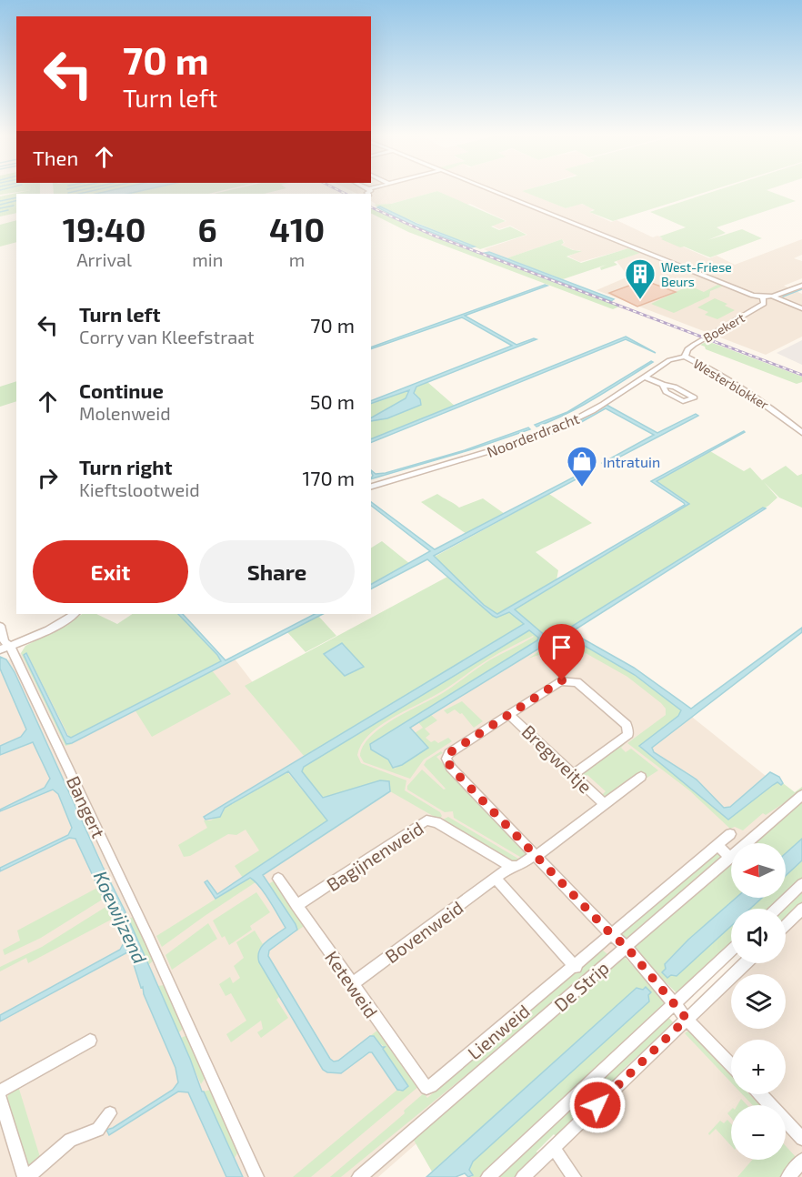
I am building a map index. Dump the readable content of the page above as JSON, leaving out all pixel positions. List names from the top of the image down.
{
  "streets": {
    "street": [
      "Boekert",
      "Westerblokker",
      "Noorderdracht",
      "Bregweitje",
      "Bangert",
      "Bagijnenweid",
      "Bovenweid",
      "Keteweid",
      "De Strip",
      "Lienweid"
    ]
  },
  "crossings": [
    ["Boekert", "Westerblokker"],
    ["Boekert", "Noorderdracht"],
    ["Westerblokker", "Noorderdracht"],
    ["Bregweitje", "Bovenweid"],
    ["Bagijnenweid", "Bovenweid"],
    ["Bagijnenweid", "Keteweid"],
    ["Bovenweid", "Keteweid"],
    ["Keteweid", "Lienweid"]
  ],
  "water": ["Koewijzend"],
  "places": {
    "building": ["West-Friese Beurs"],
    "shop": ["Intratuin"]
  },
  "north": "left",
  "page": {
    "turn": ["70 m", "Turn left"],
    "then": "Then",
    "eta": [
      "19:40",
      "Arrival",
      "6",
      "min",
      "410",
      "m"
    ],
    "list": [
      {
        "name": "Turn left",
        "note": "Corry van Kleefstraat",
        "value": "70 m"
      },
      {
        "name": "Continue",
        "note": "Molenweid",
        "value": "50 m"
      },
      {
        "name": "Turn right",
        "note": "Kieftslootweid",
        "value": "170 m"
      }
    ],
    "buttons": ["Exit", "Share"],
    "map_buttons": ["+", "−"]
  }
}
